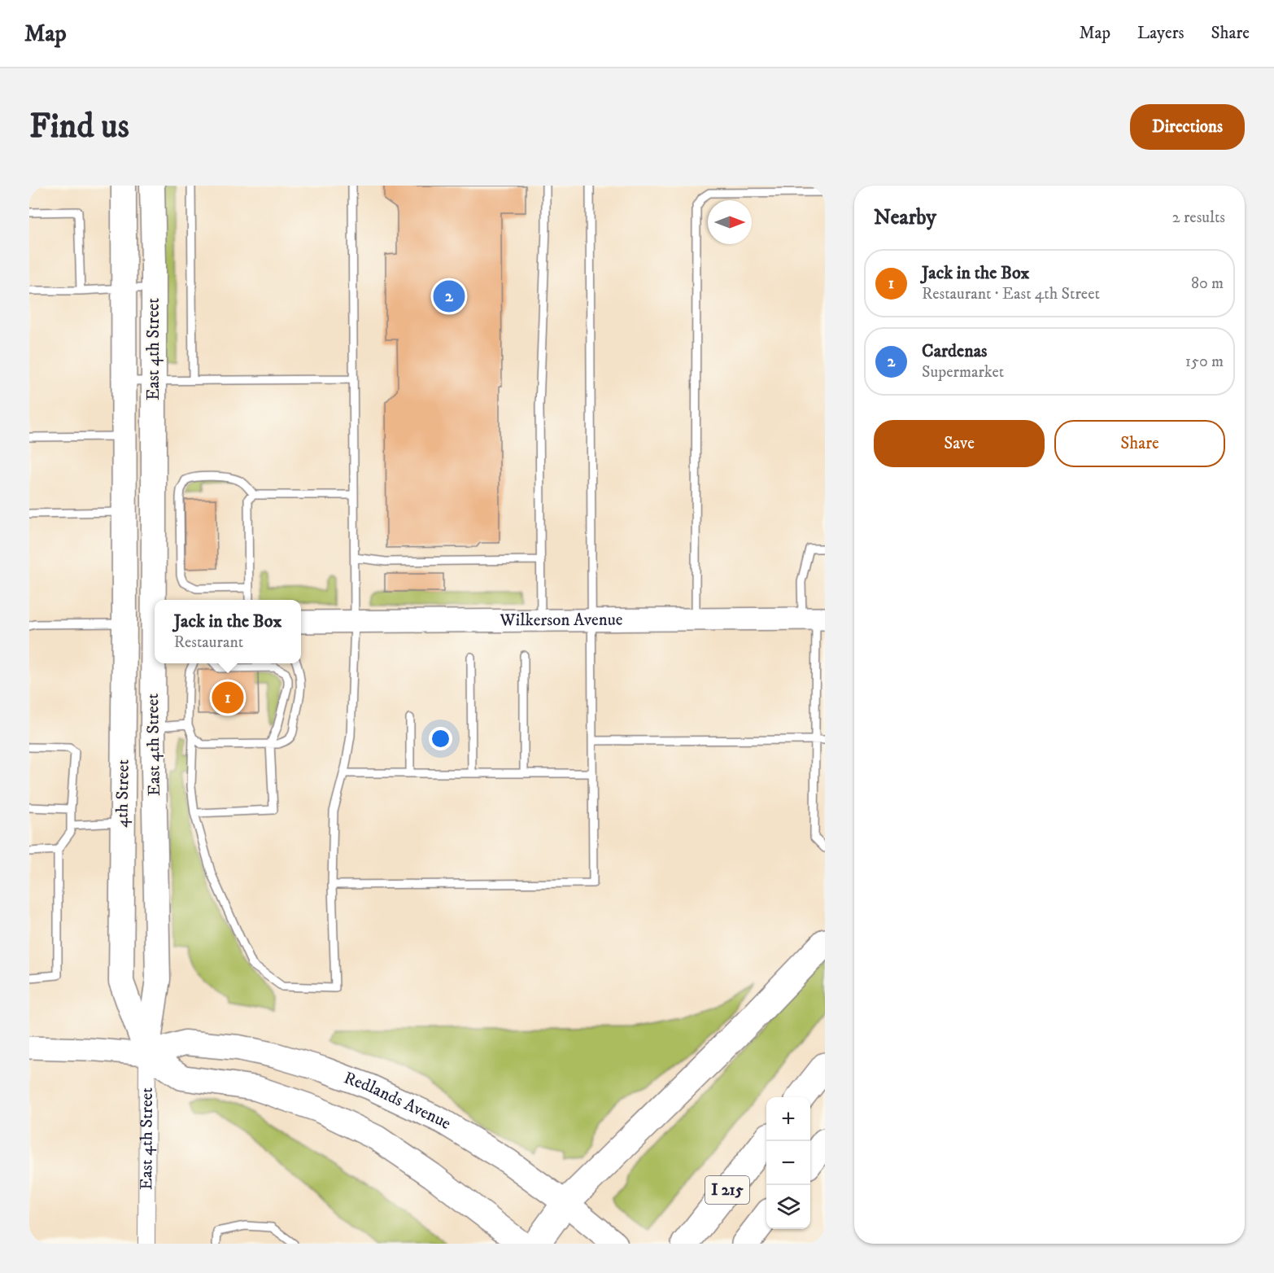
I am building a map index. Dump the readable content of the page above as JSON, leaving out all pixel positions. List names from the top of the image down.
{
  "streets": {
    "highway": ["I 215"],
    "main road": [
      "East 4th Street",
      "Wilkerson Avenue",
      "4th Street",
      "Redlands Avenue"
    ]
  },
  "crossings": [
    ["East 4th Street", "4th Street"],
    ["East 4th Street", "Redlands Avenue"],
    ["4th Street", "Redlands Avenue"]
  ],
  "north": "right",
  "page": {
    "header": "Map",
    "nav": ["Map", "Layers", "Share"],
    "buttons": [
      "Directions",
      ["Save", "Share"]
    ],
    "title": "Find us",
    "heading": ["Nearby", "2 results"],
    "list": [
      {
        "mark": "1",
        "name": "Jack in the Box",
        "note": "Restaurant · East 4th Street",
        "value": "80 m"
      },
      {
        "mark": "2",
        "name": "Cardenas",
        "note": "Supermarket",
        "value": "150 m"
      }
    ],
    "pins": ["2", "1"],
    "popup": ["Jack in the Box", "Restaurant"],
    "map_buttons": ["+", "−"]
  }
}
